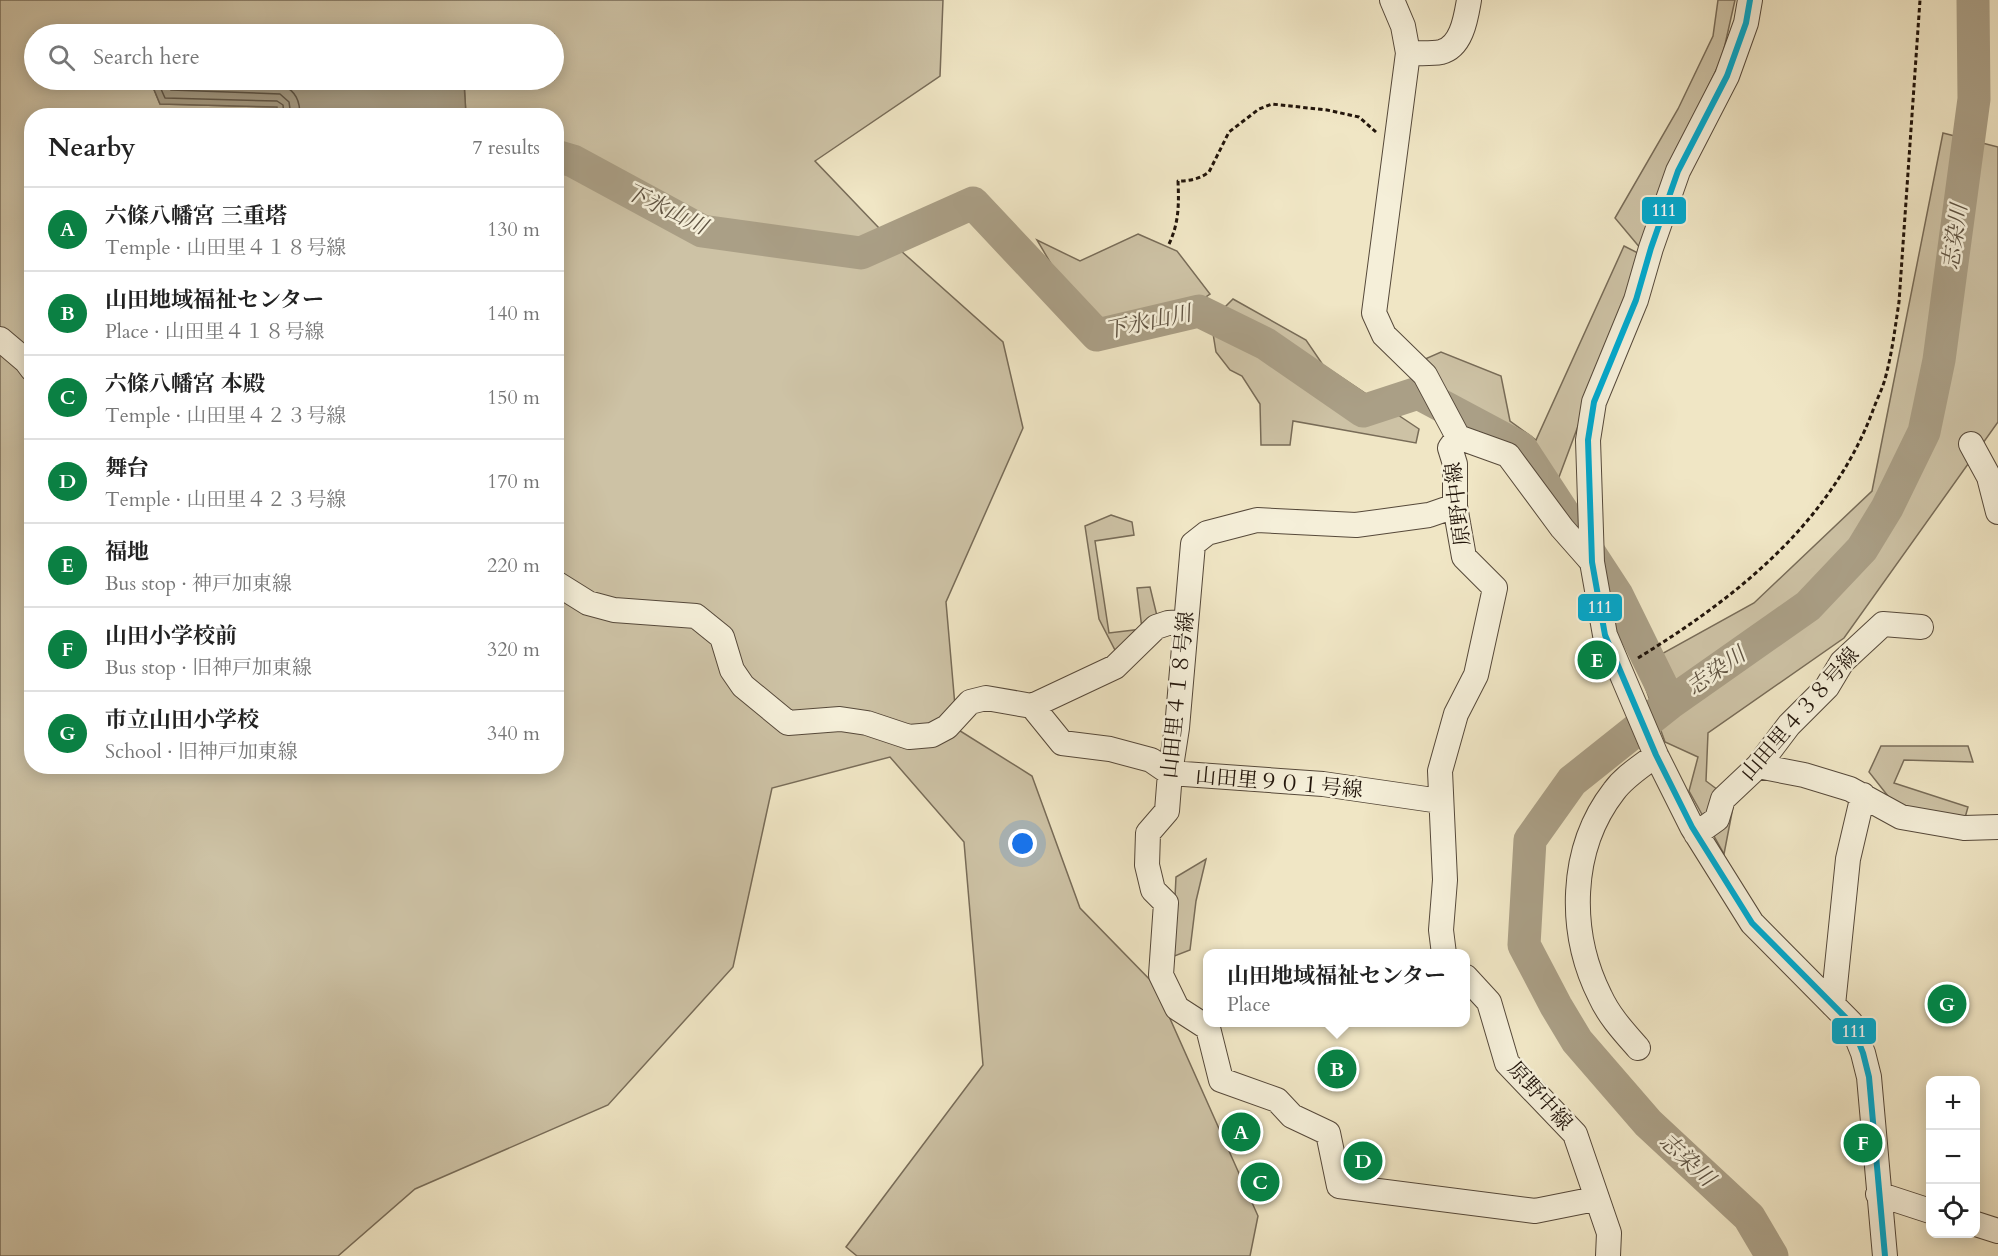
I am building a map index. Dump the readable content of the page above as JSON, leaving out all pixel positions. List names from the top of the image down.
{
  "streets": {
    "street": [
      "原野中線",
      "山田里４１８号線",
      "山田里４３８号線",
      "山田里９０１号線"
    ]
  },
  "crossings": [
    ["原野中線", "山田里４１８号線"],
    ["原野中線", "山田里９０１号線"],
    ["山田里４１８号線", "山田里９０１号線"]
  ],
  "water": ["下氷山川", "志染川"],
  "lines": ["transit line 111"],
  "page": {
    "search": "Search here",
    "heading": ["Nearby", "7 results"],
    "list": [
      {
        "mark": "A",
        "name": "六條八幡宮 三重塔",
        "note": "Temple · 山田里４１８号線",
        "value": "130 m"
      },
      {
        "mark": "B",
        "name": "山田地域福祉センター",
        "note": "Place · 山田里４１８号線",
        "value": "140 m"
      },
      {
        "mark": "C",
        "name": "六條八幡宮 本殿",
        "note": "Temple · 山田里４２３号線",
        "value": "150 m"
      },
      {
        "mark": "D",
        "name": "舞台",
        "note": "Temple · 山田里４２３号線",
        "value": "170 m"
      },
      {
        "mark": "E",
        "name": "福地",
        "note": "Bus stop · 神戸加東線",
        "value": "220 m"
      },
      {
        "mark": "F",
        "name": "山田小学校前",
        "note": "Bus stop · 旧神戸加東線",
        "value": "320 m"
      },
      {
        "mark": "G",
        "name": "市立山田小学校",
        "note": "School · 旧神戸加東線",
        "value": "340 m"
      }
    ],
    "pins": [
      "E",
      "G",
      "B",
      "A",
      "F",
      "D",
      "C"
    ],
    "popup": ["山田地域福祉センター", "Place"],
    "map_buttons": ["+", "−"]
  }
}
